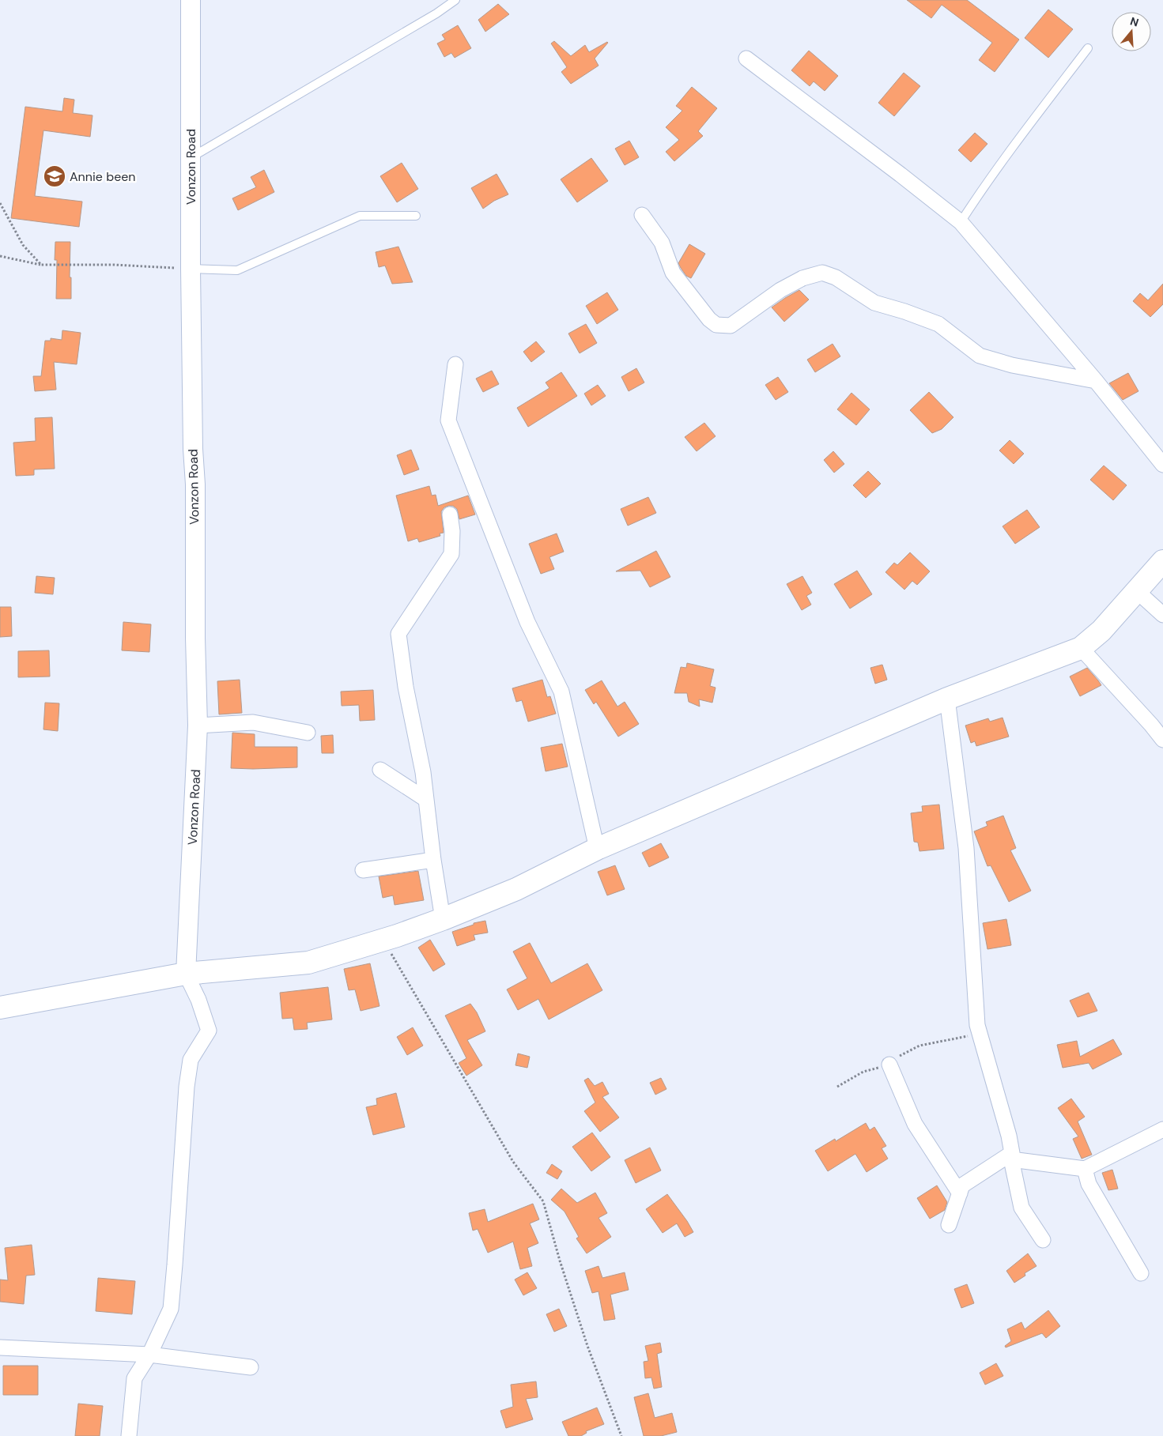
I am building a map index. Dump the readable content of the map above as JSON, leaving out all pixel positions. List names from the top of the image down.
{
  "streets": {
    "street": ["Vonzon Road"]
  },
  "places": {
    "school or university": ["Annie been"]
  },
  "north": "top"
}
